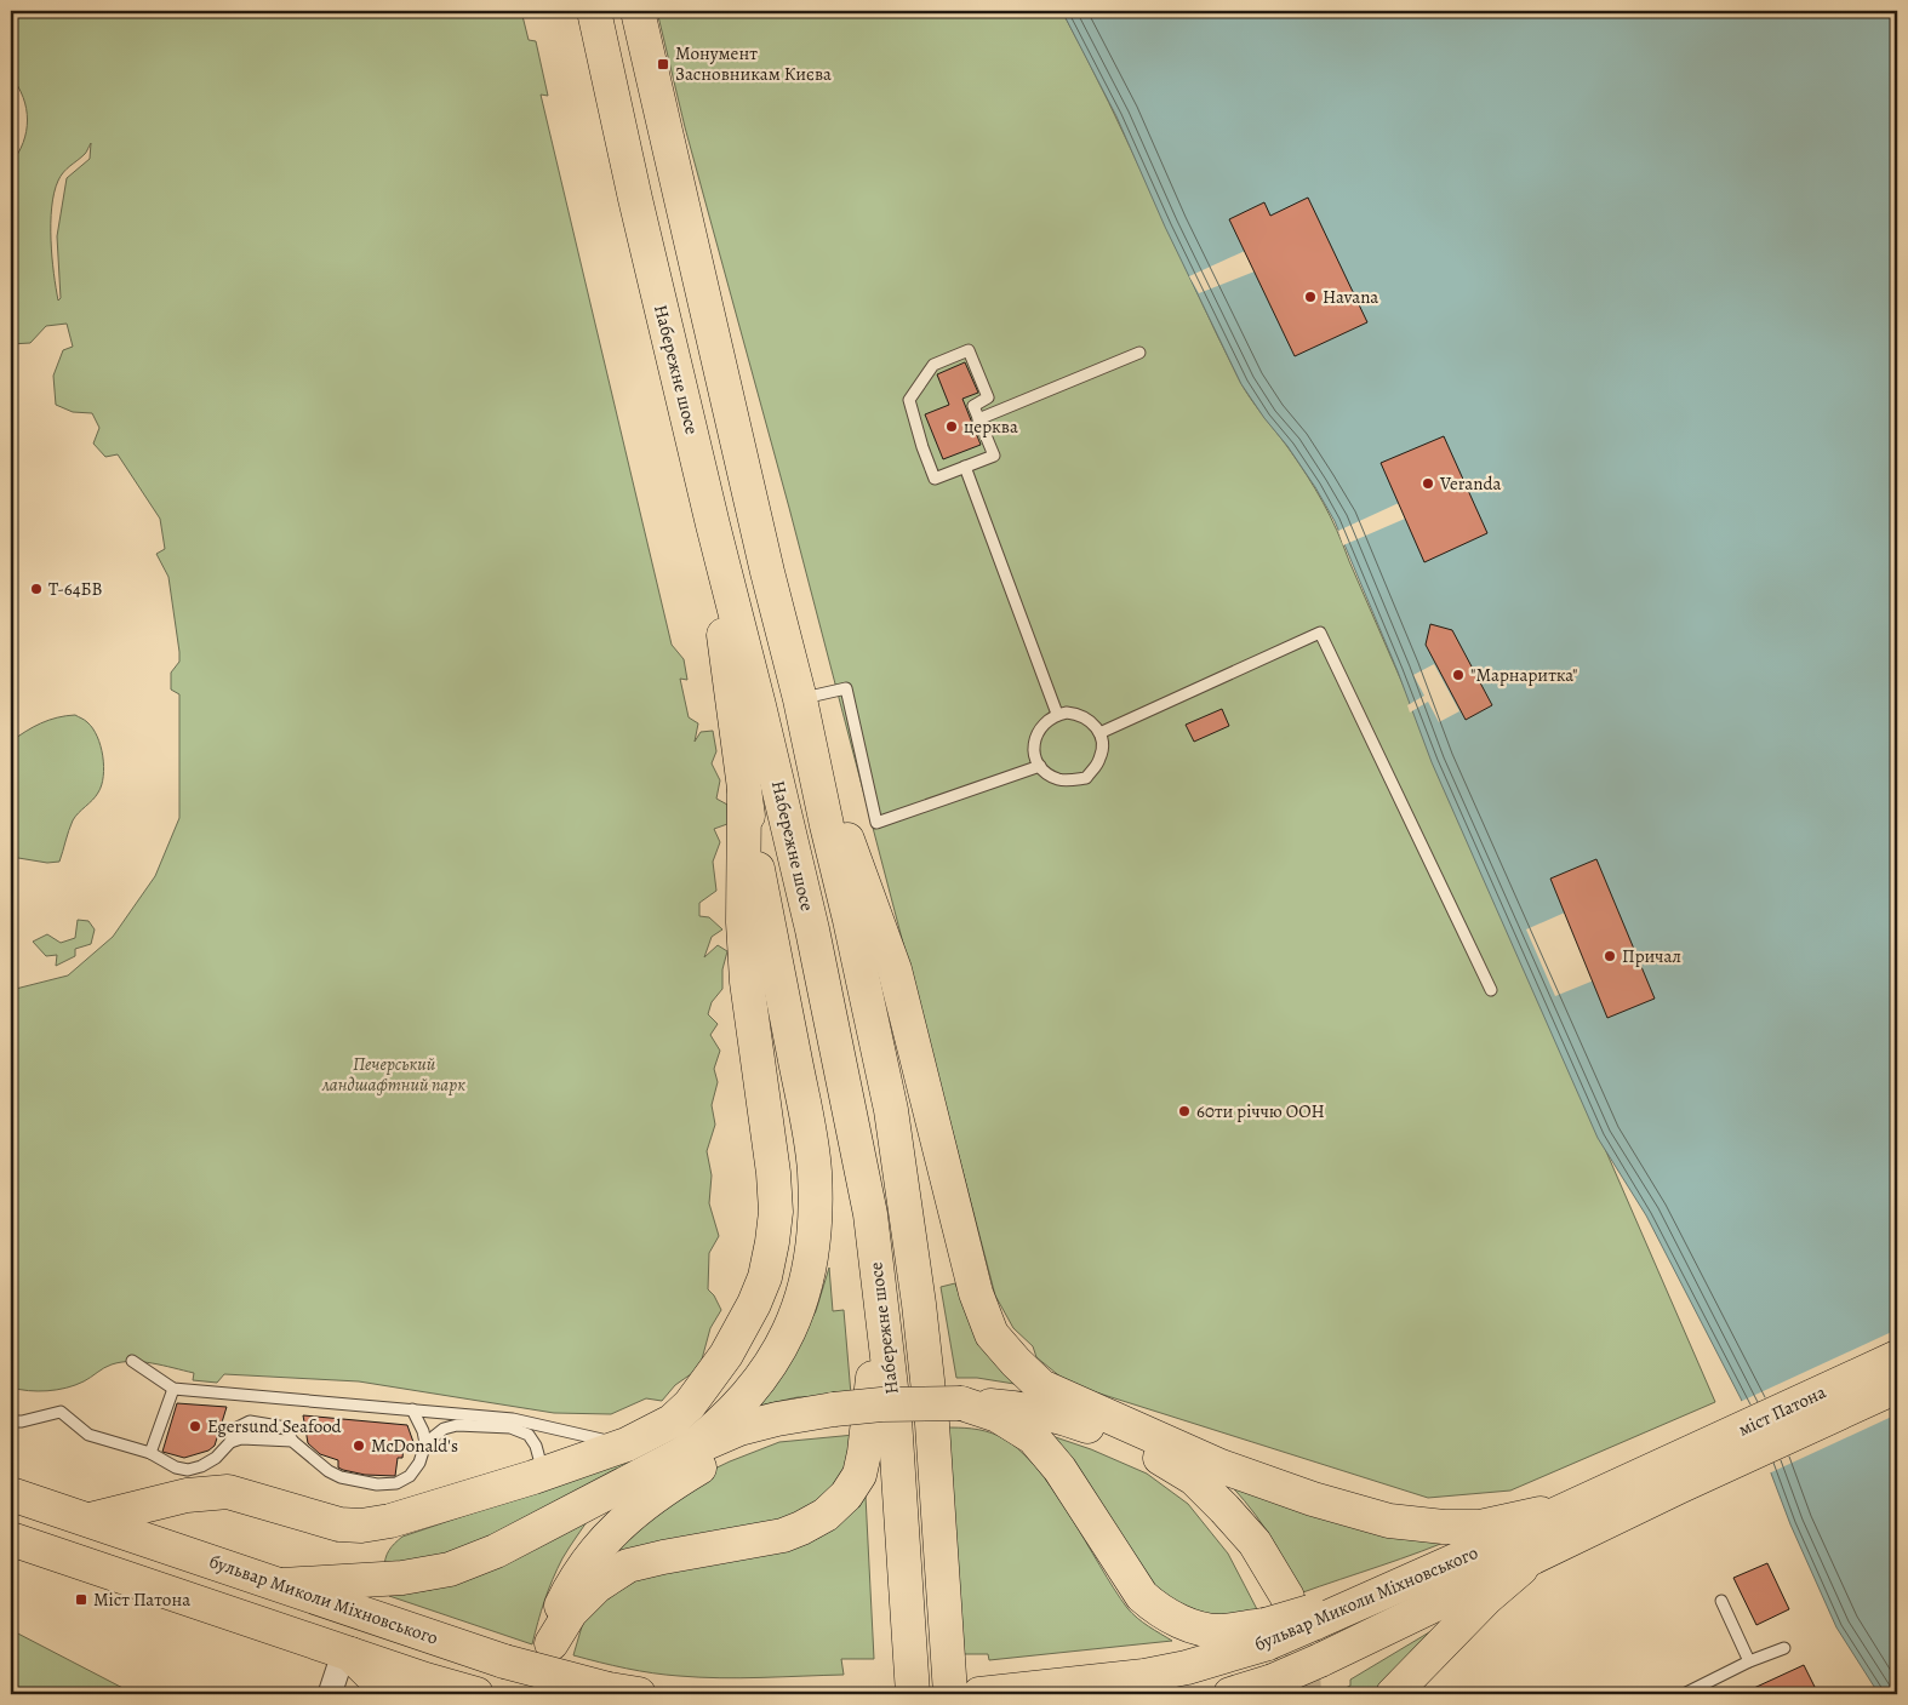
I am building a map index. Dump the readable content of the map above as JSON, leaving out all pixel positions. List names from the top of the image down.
{
  "streets": {
    "main road": ["Набережне шосе", "міст Патона", "бульвар Миколи Міхновського"]
  },
  "crossings": [
    ["міст Патона", "бульвар Миколи Міхновського"]
  ],
  "parks": ["Печерський ландшафтний парк"],
  "places": {
    "transit": ["Монумент Засновникам Києва", "Міст Патона"],
    "other": [
      "Havana",
      "церква",
      "Veranda",
      "Т-64БВ",
      "\"Марнаритка\"",
      "Причал",
      "60ти річчю ООН",
      "Egersund Seafood",
      "McDonald's"
    ]
  }
}
